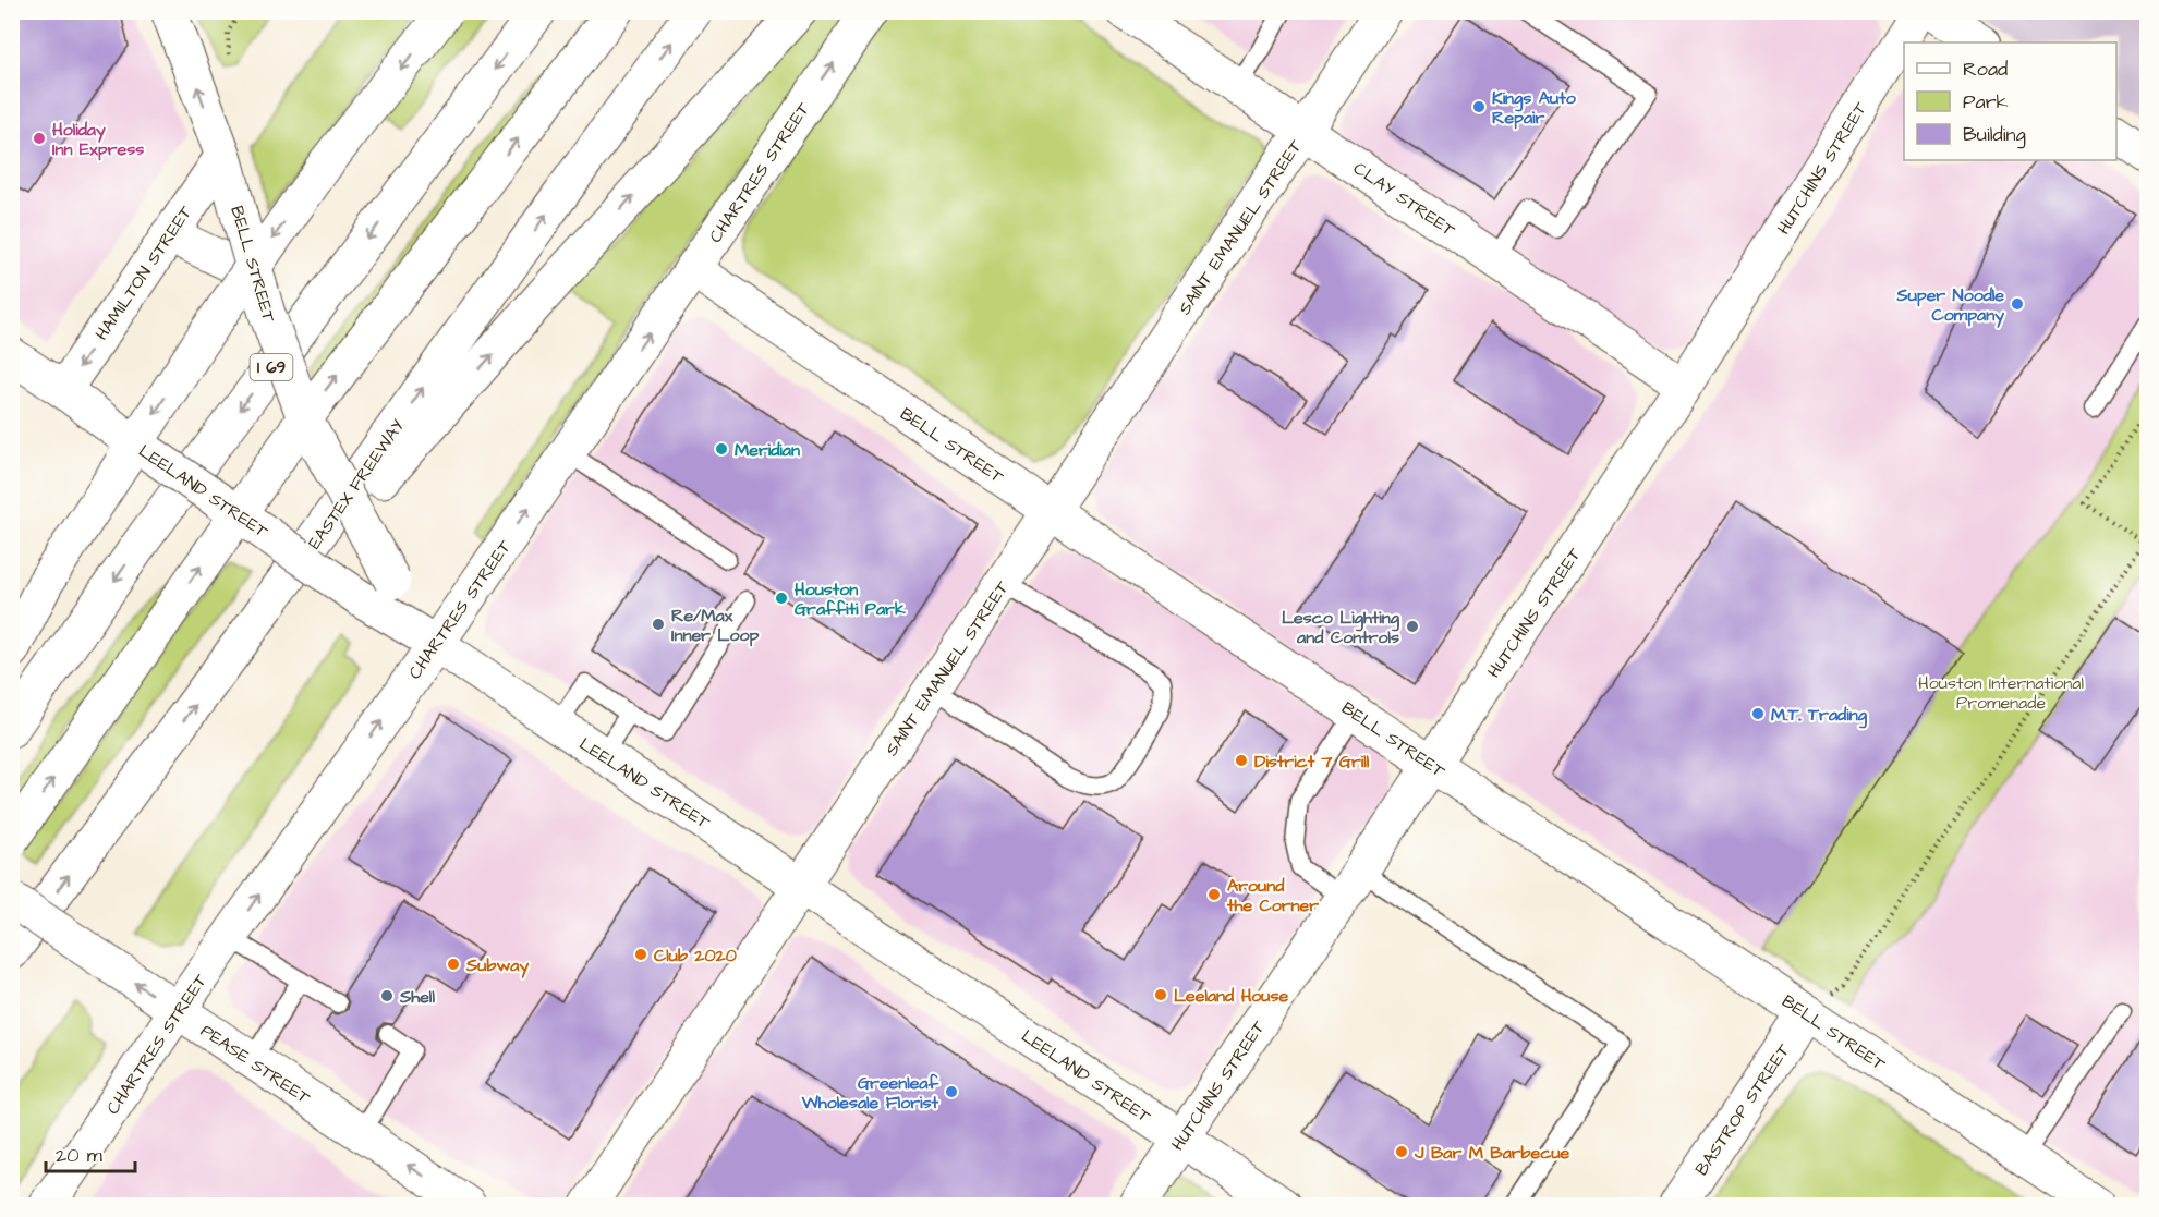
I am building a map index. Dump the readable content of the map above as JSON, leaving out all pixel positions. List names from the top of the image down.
{
  "streets": {
    "main road": [
      "HUTCHINS STREET",
      "CHARTRES STREET",
      "CLAY STREET",
      "SAINT EMANUEL STREET",
      "BELL STREET",
      "HAMILTON STREET",
      "I 69",
      "EASTEX FREEWAY",
      "LEELAND STREET",
      "PEASE STREET",
      "BASTROP STREET"
    ]
  },
  "crossings": [
    ["HUTCHINS STREET", "CLAY STREET"],
    ["HUTCHINS STREET", "BELL STREET"],
    ["HUTCHINS STREET", "LEELAND STREET"],
    ["CHARTRES STREET", "BELL STREET"],
    ["CHARTRES STREET", "LEELAND STREET"],
    ["CHARTRES STREET", "PEASE STREET"],
    ["CLAY STREET", "SAINT EMANUEL STREET"],
    ["SAINT EMANUEL STREET", "BELL STREET"],
    ["SAINT EMANUEL STREET", "LEELAND STREET"],
    ["BELL STREET", "HAMILTON STREET"],
    ["BELL STREET", "LEELAND STREET"],
    ["BELL STREET", "BASTROP STREET"],
    ["HAMILTON STREET", "LEELAND STREET"]
  ],
  "one_way": ["PEASE STREET"],
  "parks": ["Houston International Promenade"],
  "places": [
    "Kings Auto Repair",
    "Holiday Inn Express",
    "Super Noodle Company",
    "Meridian",
    "Houston Graffiti Park",
    "Re/Max Inner Loop",
    "Lesco Lighting and Controls",
    "M.T. Trading",
    "District 7 Grill",
    "Around the Corner",
    "Club 2020",
    "Subway",
    "Leeland House",
    "Shell",
    "Greenleaf Wholesale Florist",
    "J Bar M Barbecue"
  ],
  "legend": ["Road", "Park", "Building"],
  "scale_bar": "20 m"
}
